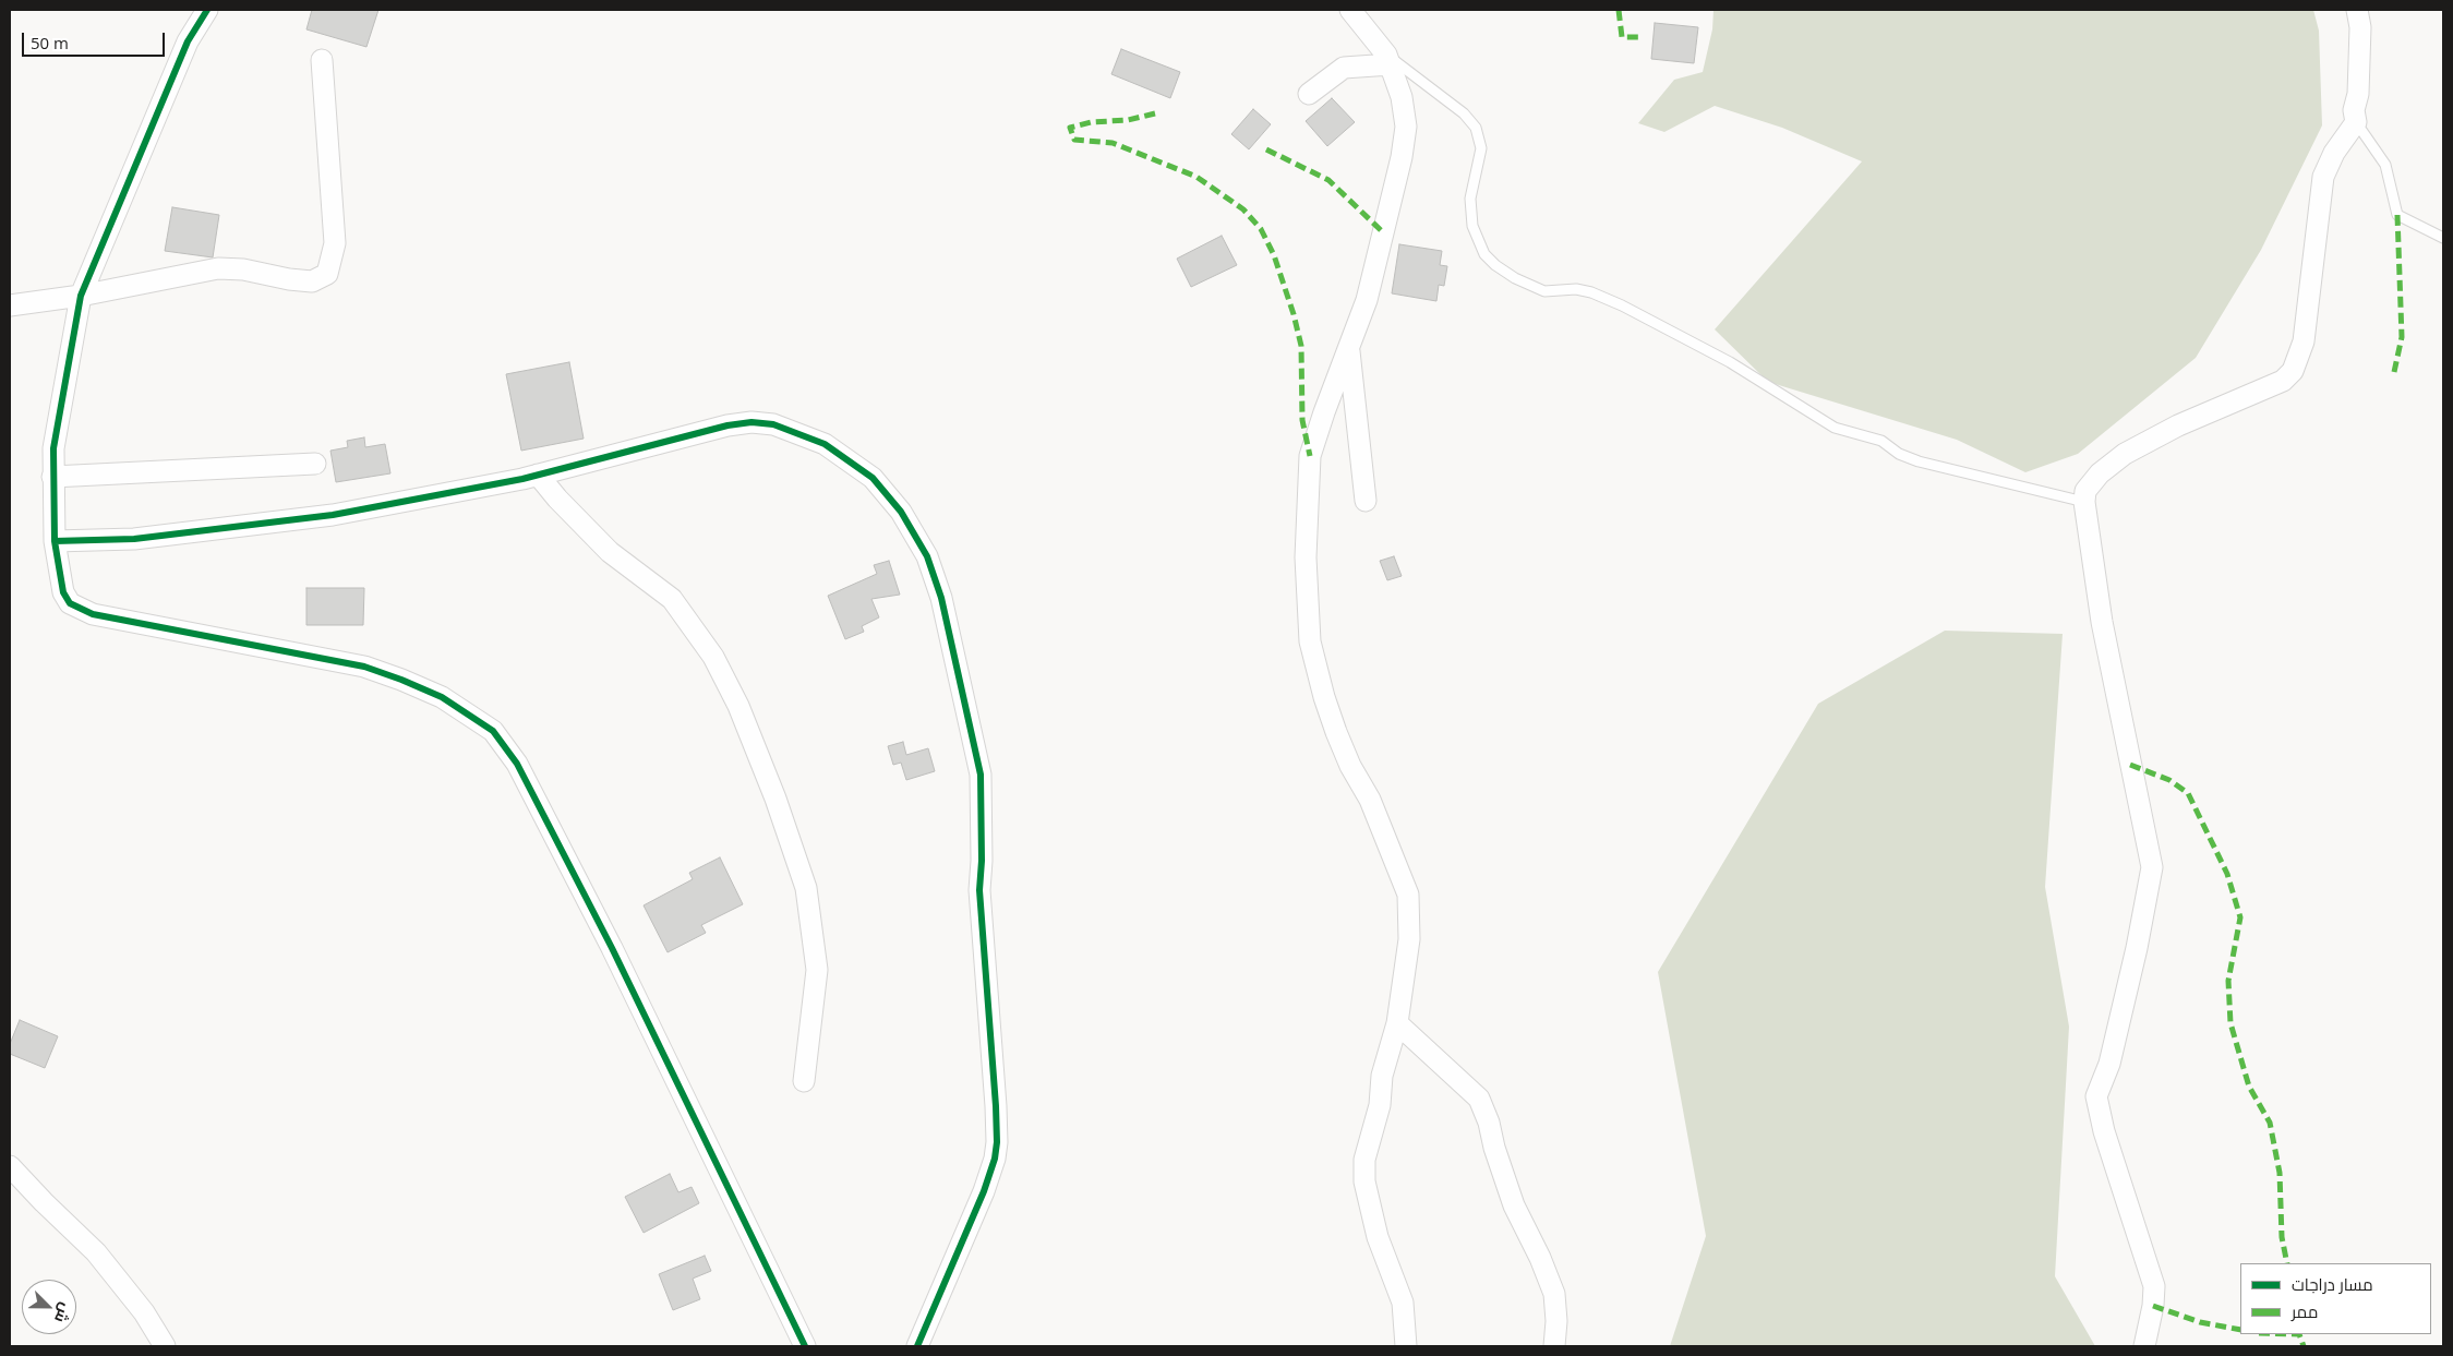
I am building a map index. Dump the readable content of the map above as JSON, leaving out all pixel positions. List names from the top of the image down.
{
  "legend": ["مسار دراجات", "ممر"],
  "scale_bar": "50 m",
  "north": "bottom right"
}
